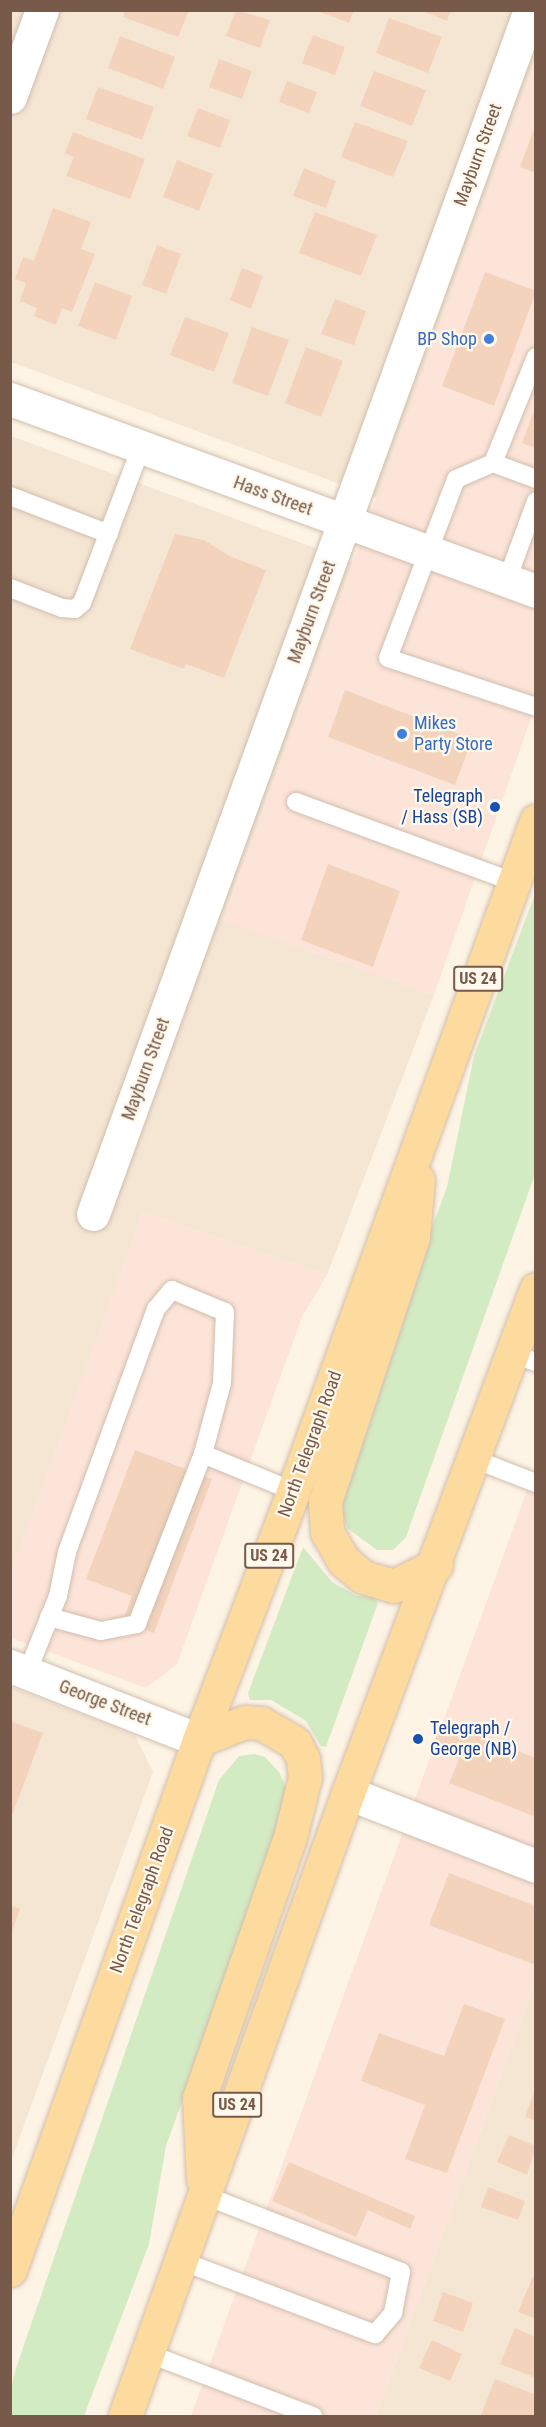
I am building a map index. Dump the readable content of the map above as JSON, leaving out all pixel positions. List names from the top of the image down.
{
  "streets": {
    "main road": ["US 24", "North Telegraph Road"],
    "street": ["Mayburn Street", "Hass Street", "George Street"]
  },
  "crossings": [
    ["Mayburn Street", "Hass Street"],
    ["North Telegraph Road", "George Street"]
  ],
  "places": [
    "BP Shop",
    "Mikes Party Store",
    "Telegraph / Hass (SB)",
    "Telegraph / George (NB)"
  ]
}
